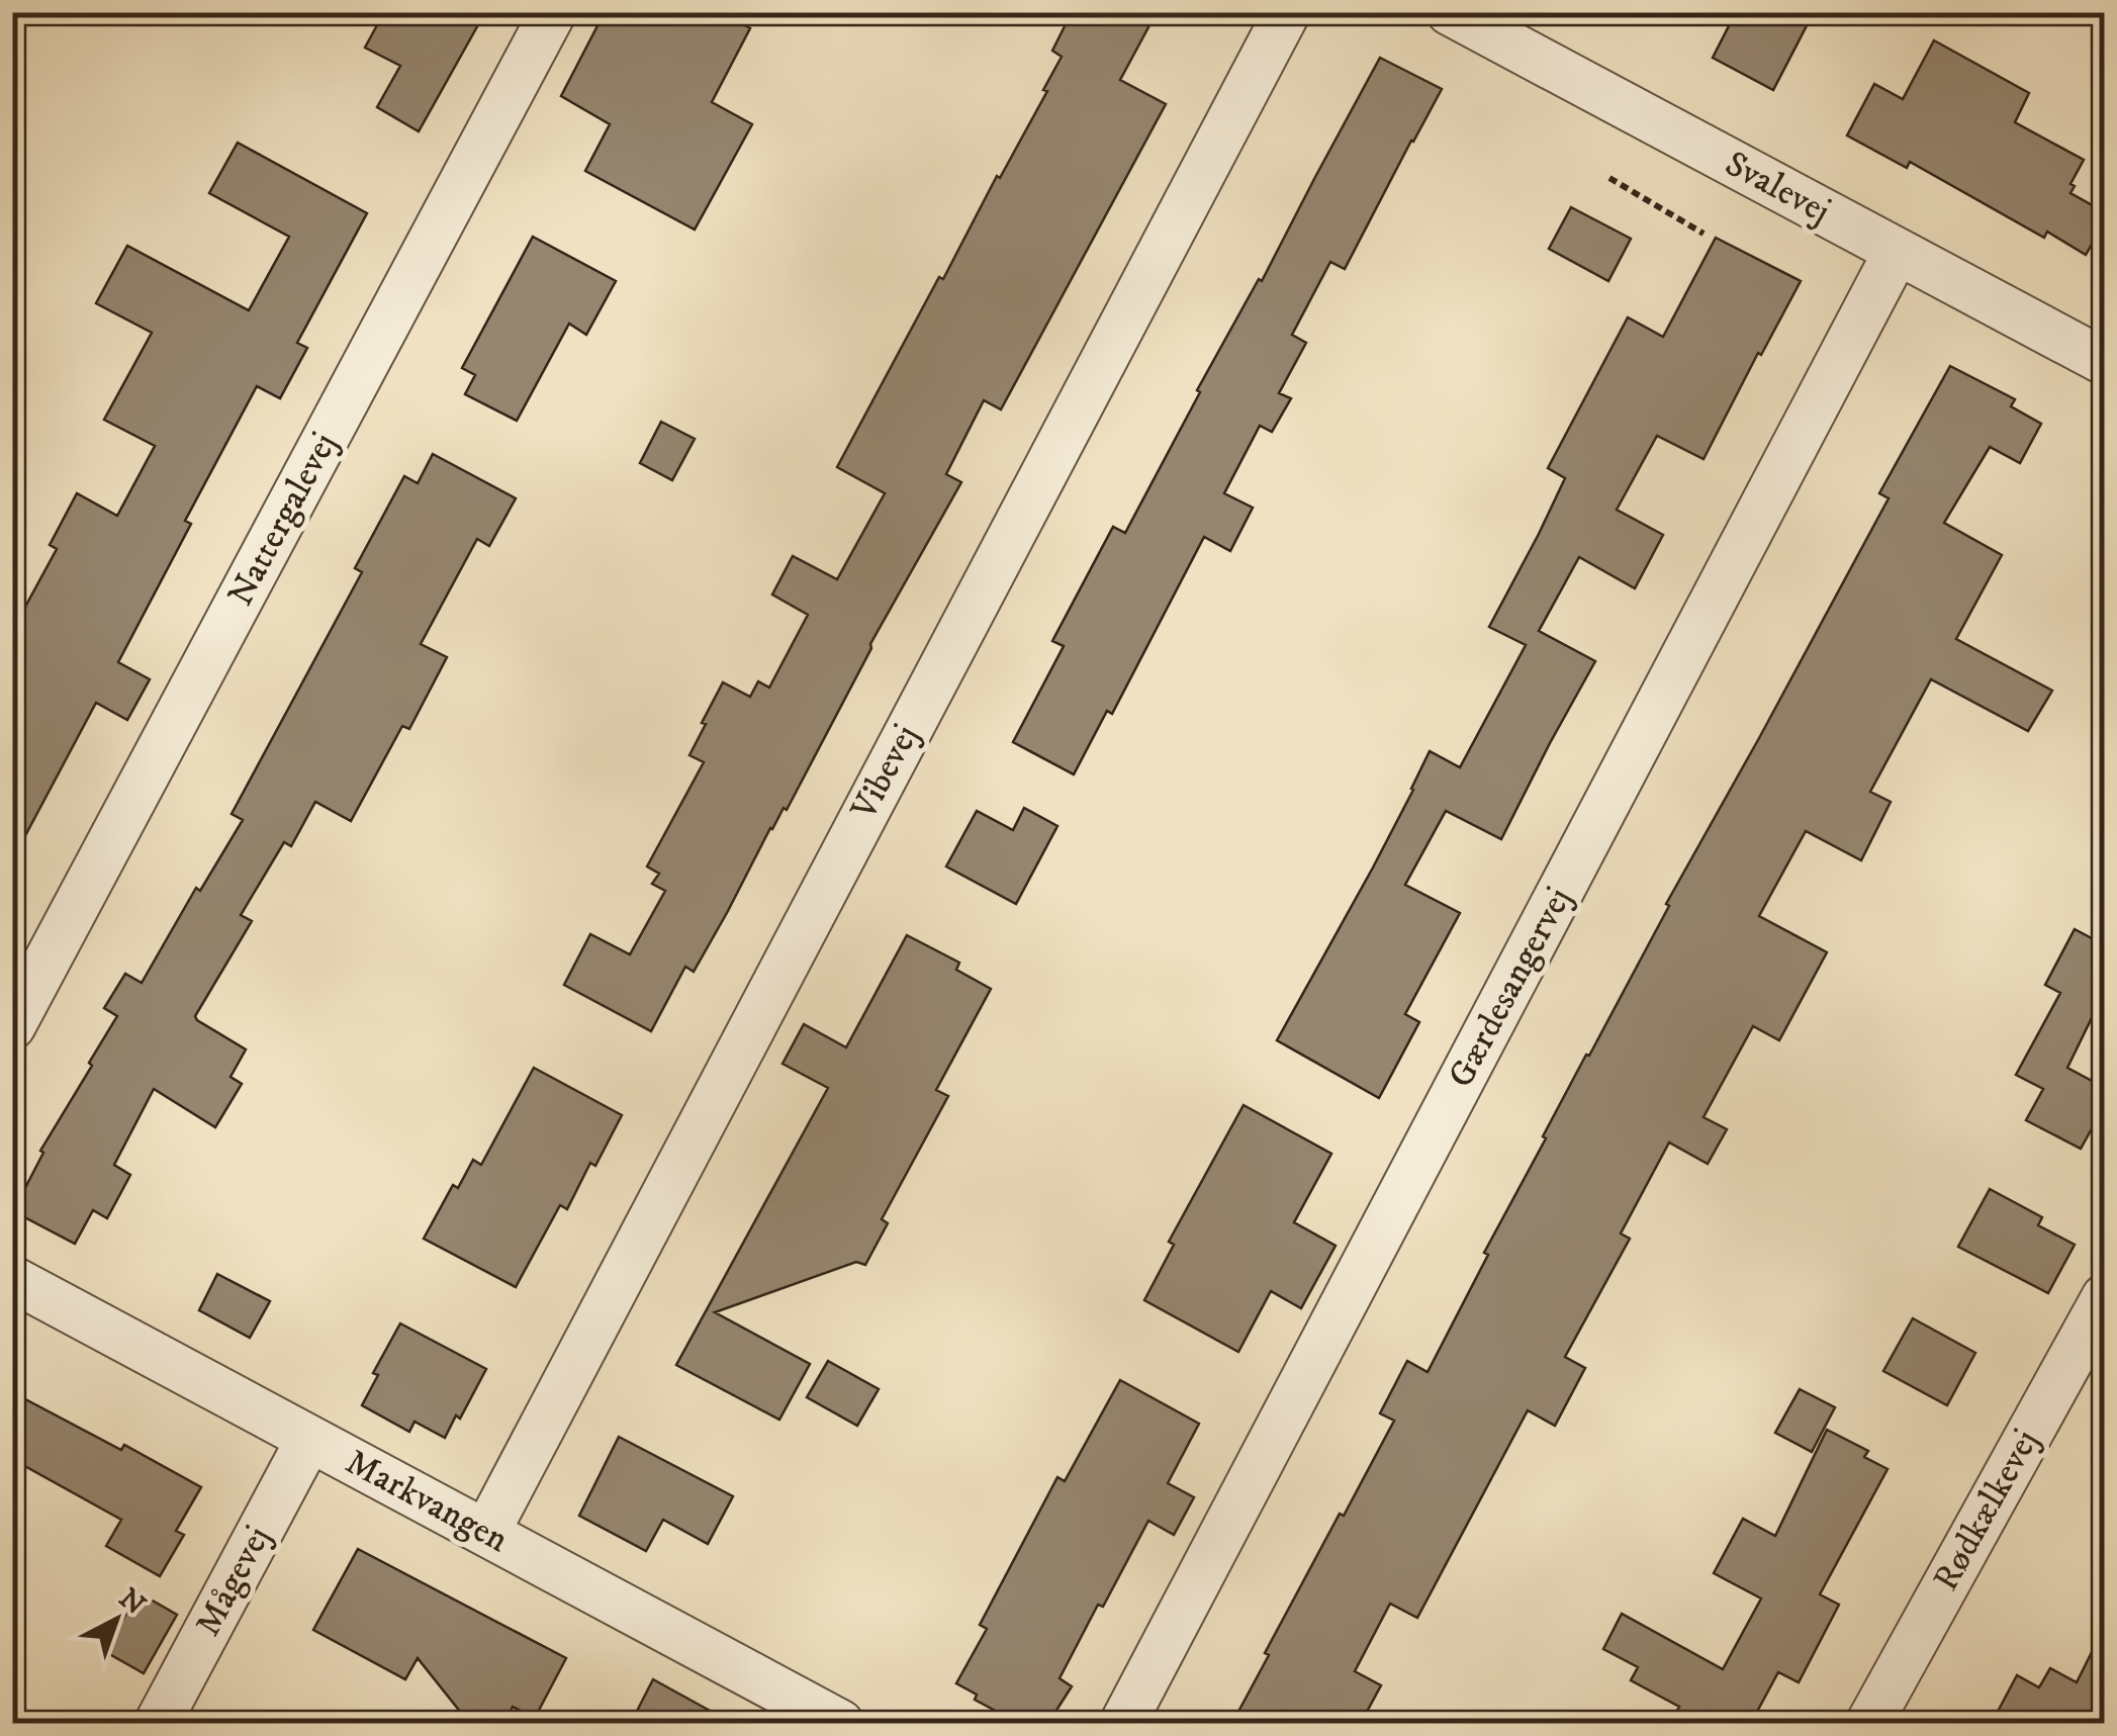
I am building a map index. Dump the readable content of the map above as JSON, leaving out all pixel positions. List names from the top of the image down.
{
  "streets": {
    "street": [
      "Svalevej",
      "Nattergalevej",
      "Vibevej",
      "Gærdesangervej",
      "Markvangen",
      "Rødkælkevej",
      "Mågevej"
    ]
  },
  "crossings": [
    ["Svalevej", "Gærdesangervej"],
    ["Vibevej", "Markvangen"],
    ["Markvangen", "Mågevej"]
  ],
  "north": "top right"
}
